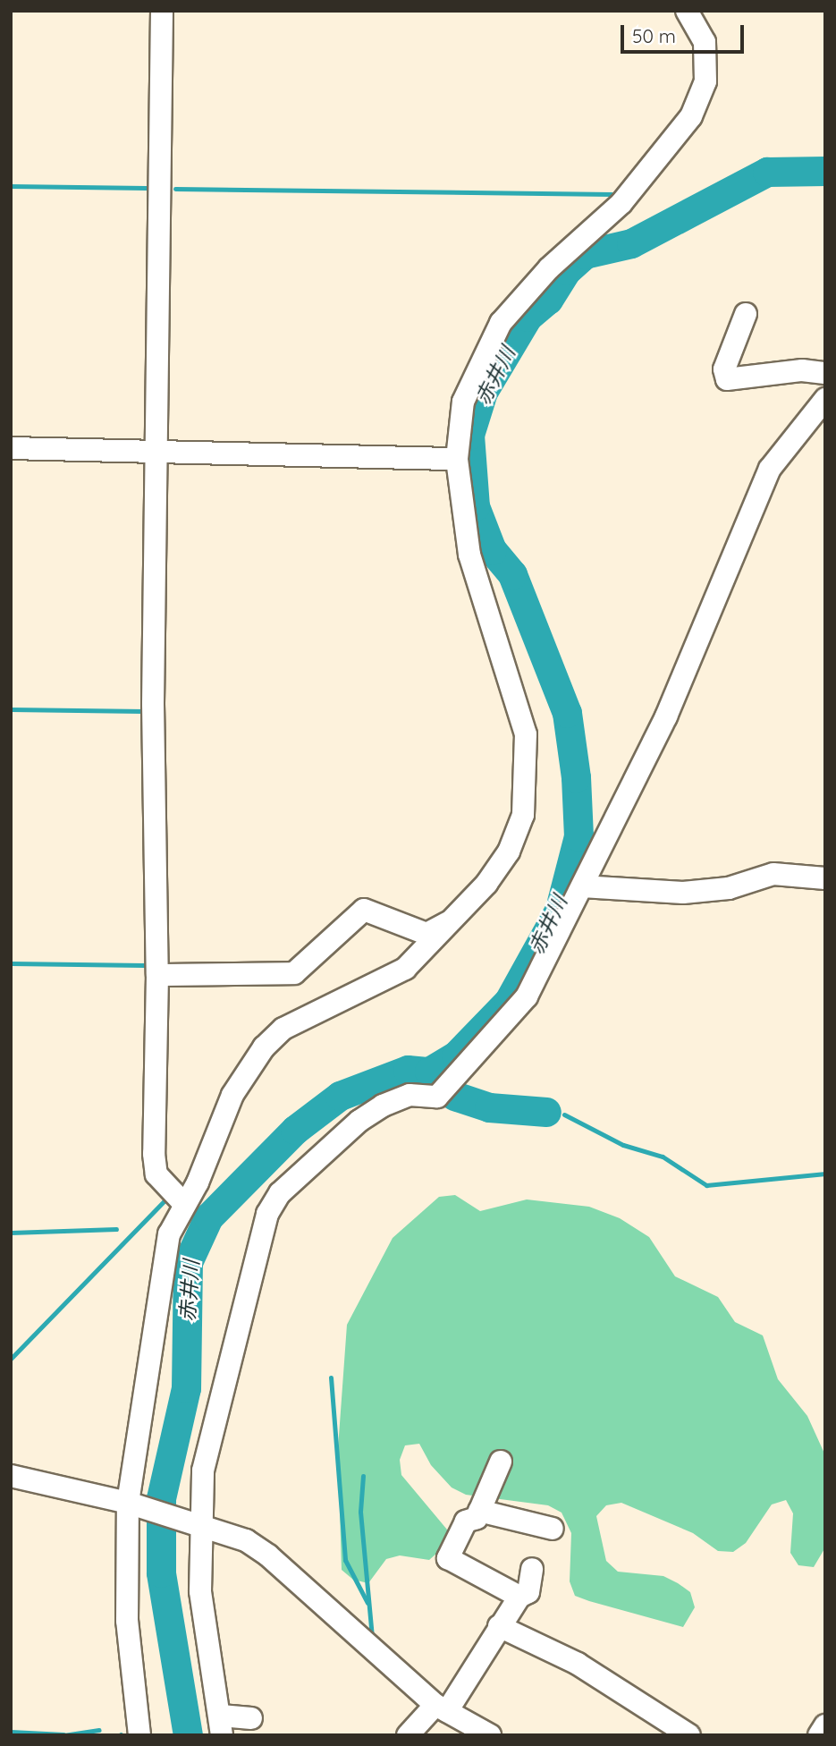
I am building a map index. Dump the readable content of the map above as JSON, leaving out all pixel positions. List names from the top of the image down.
{
  "water": ["赤井川"],
  "scale_bar": "50 m"
}
